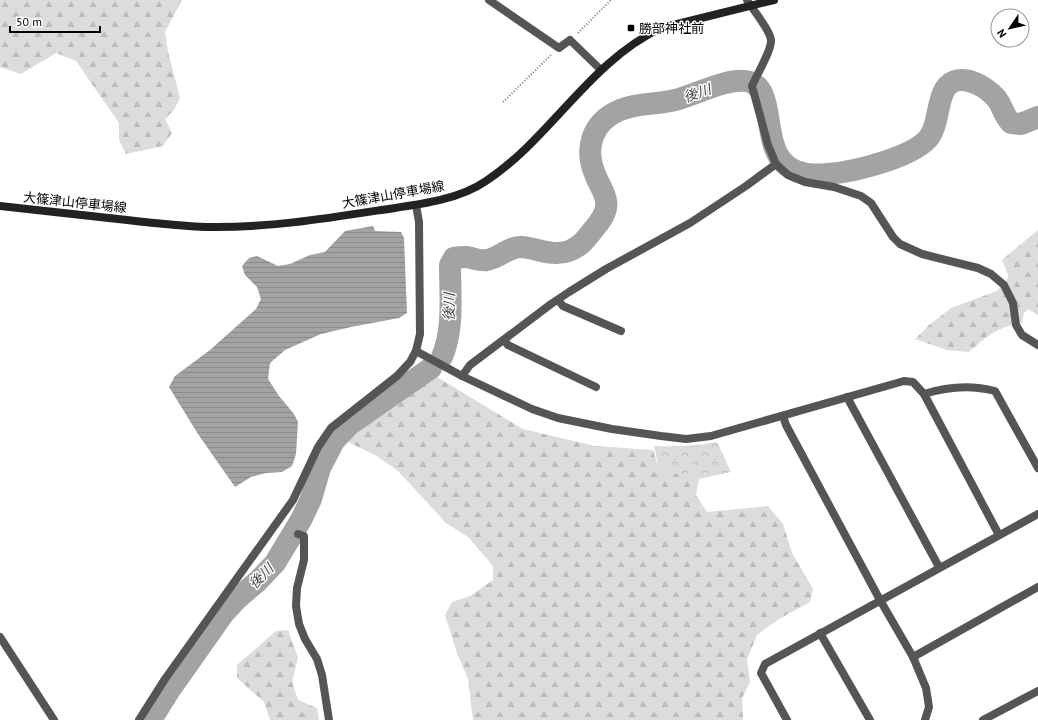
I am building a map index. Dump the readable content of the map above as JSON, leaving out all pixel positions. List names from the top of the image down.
{
  "streets": {
    "main road": ["大篠津山停車場線"]
  },
  "water": ["後川"],
  "places": {
    "transit": ["勝部神社前"]
  },
  "scale_bar": "50 m",
  "north": "bottom left"
}
